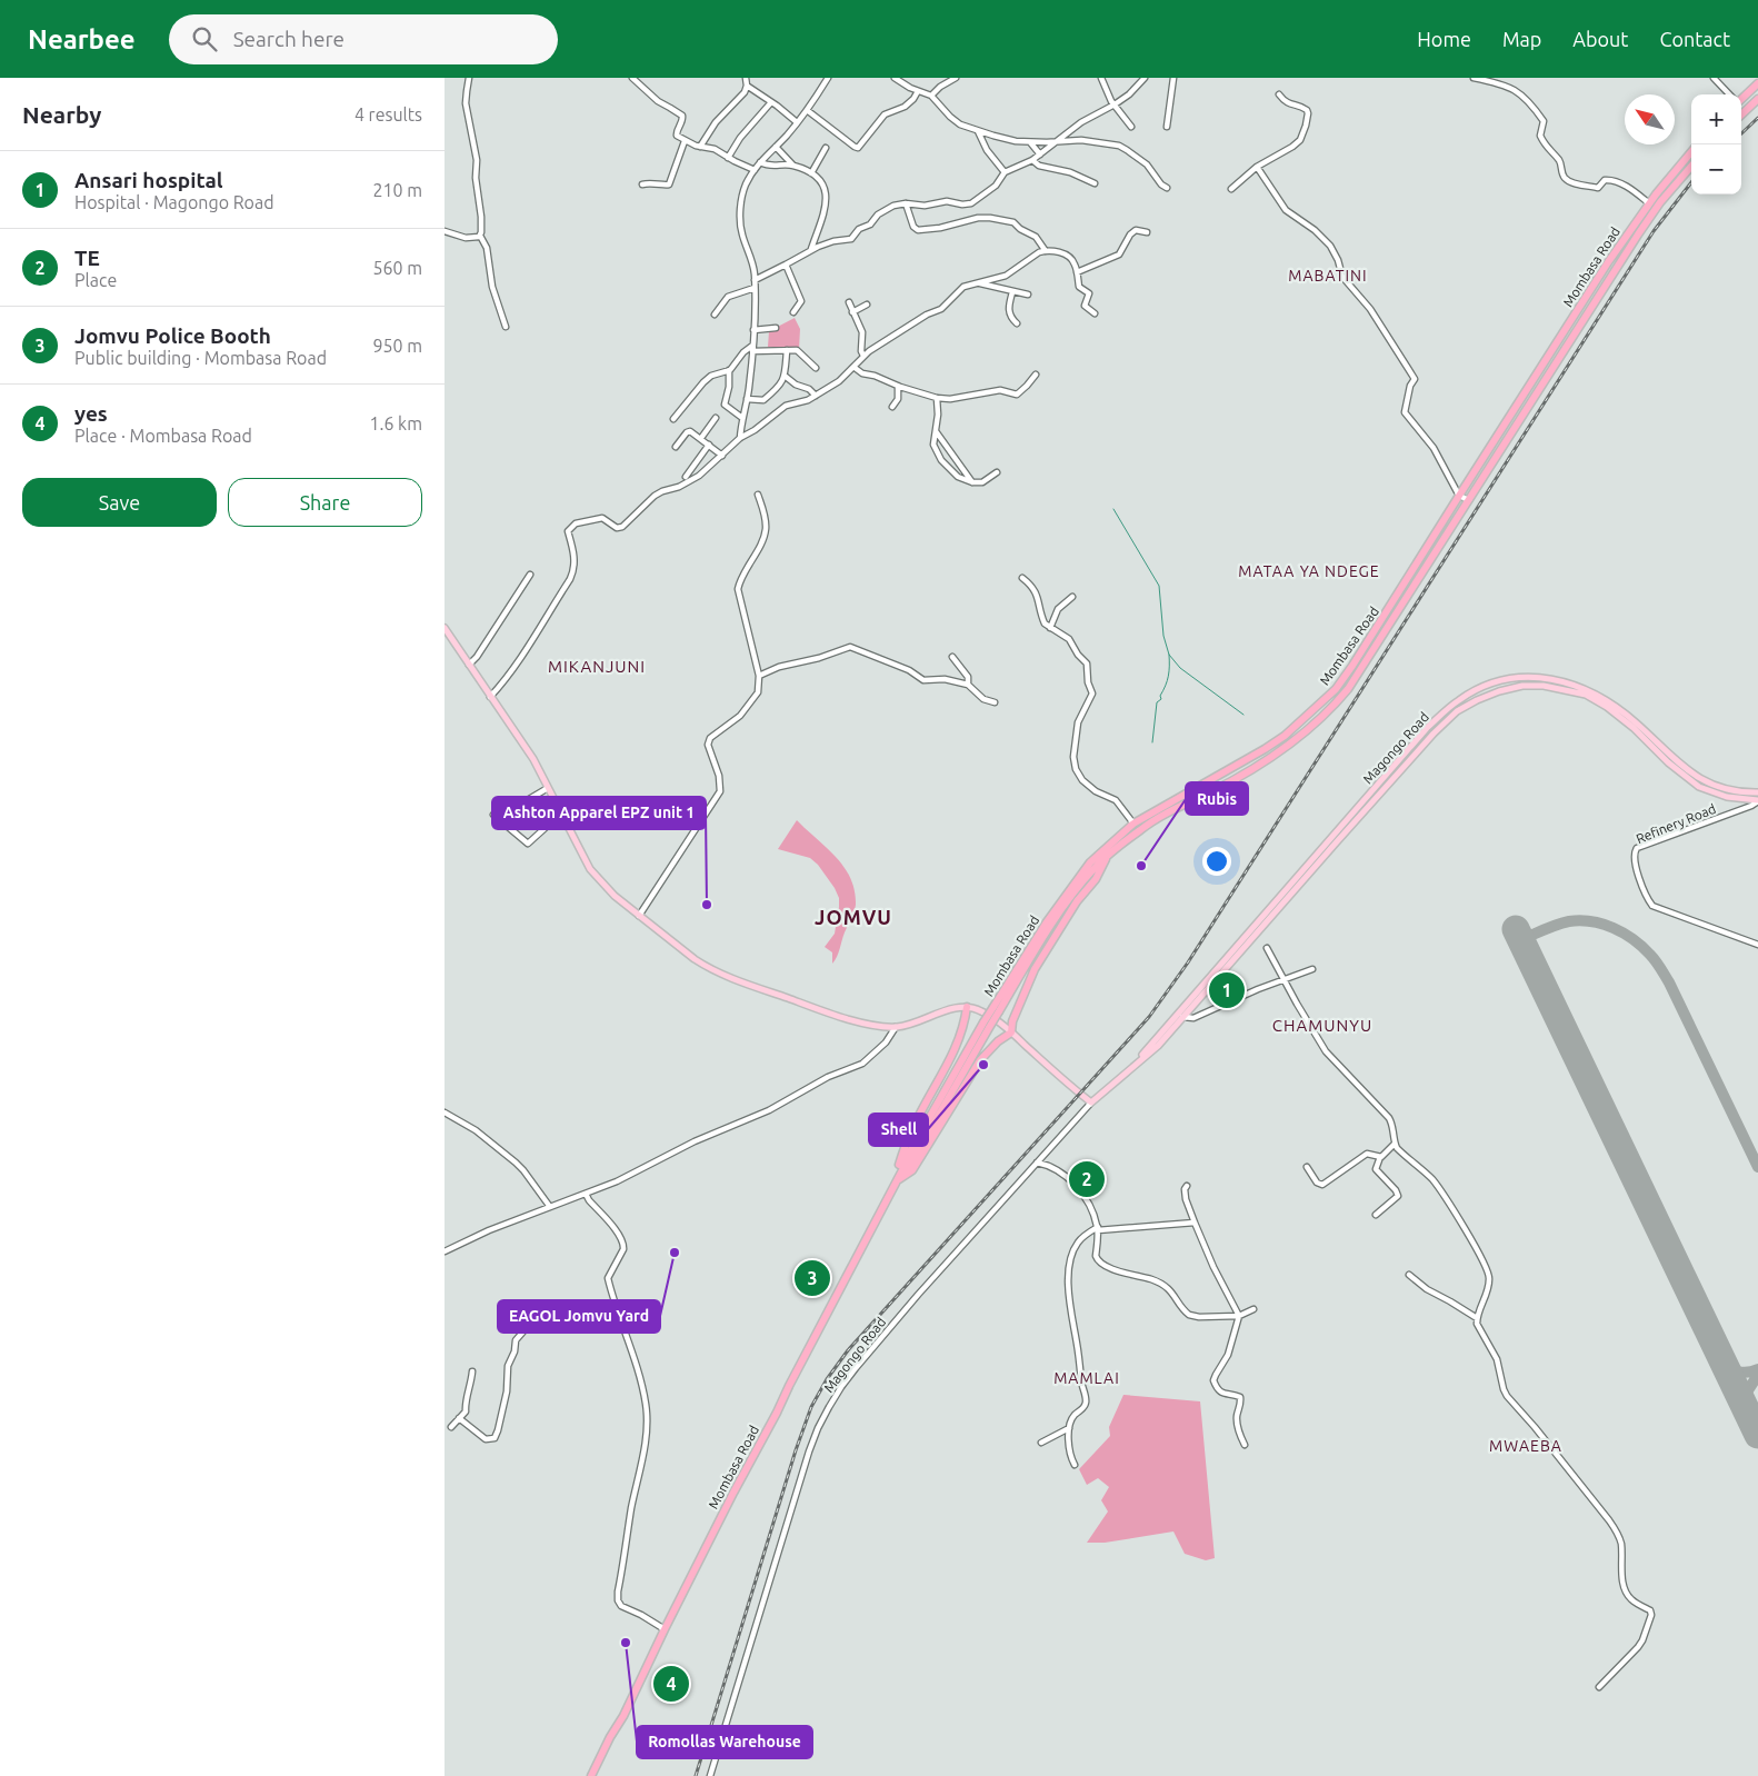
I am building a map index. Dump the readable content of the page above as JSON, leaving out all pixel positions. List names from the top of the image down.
{
  "streets": {
    "highway": ["Mombasa Road"],
    "main road": ["Magongo Road"],
    "street": ["Refinery Road"]
  },
  "crossings": [
    ["Magongo Road", "Refinery Road"]
  ],
  "districts": [
    "MABATINI",
    "MATAA YA NDEGE",
    "MIKANJUNI",
    "JOMVU",
    "CHAMUNYU",
    "MAMLAI",
    "MWAEBA"
  ],
  "places": [
    "Rubis",
    "Ashton Apparel EPZ unit 1",
    "Shell",
    "EAGOL Jomvu Yard",
    "Romollas Warehouse"
  ],
  "north": "top left",
  "page": {
    "header": "Nearbee",
    "search": "Search here",
    "nav": [
      "Home",
      "Map",
      "About",
      "Contact"
    ],
    "heading": ["Nearby", "4 results"],
    "map_buttons": ["+", "−"],
    "list": [
      {
        "mark": "1",
        "name": "Ansari hospital",
        "note": "Hospital · Magongo Road",
        "value": "210 m"
      },
      {
        "mark": "2",
        "name": "TE",
        "note": "Place",
        "value": "560 m"
      },
      {
        "mark": "3",
        "name": "Jomvu Police Booth",
        "note": "Public building · Mombasa Road",
        "value": "950 m"
      },
      {
        "mark": "4",
        "name": "yes",
        "note": "Place · Mombasa Road",
        "value": "1.6 km"
      }
    ],
    "buttons": ["Save", "Share"],
    "pins": [
      "1",
      "2",
      "3",
      "4"
    ]
  }
}
